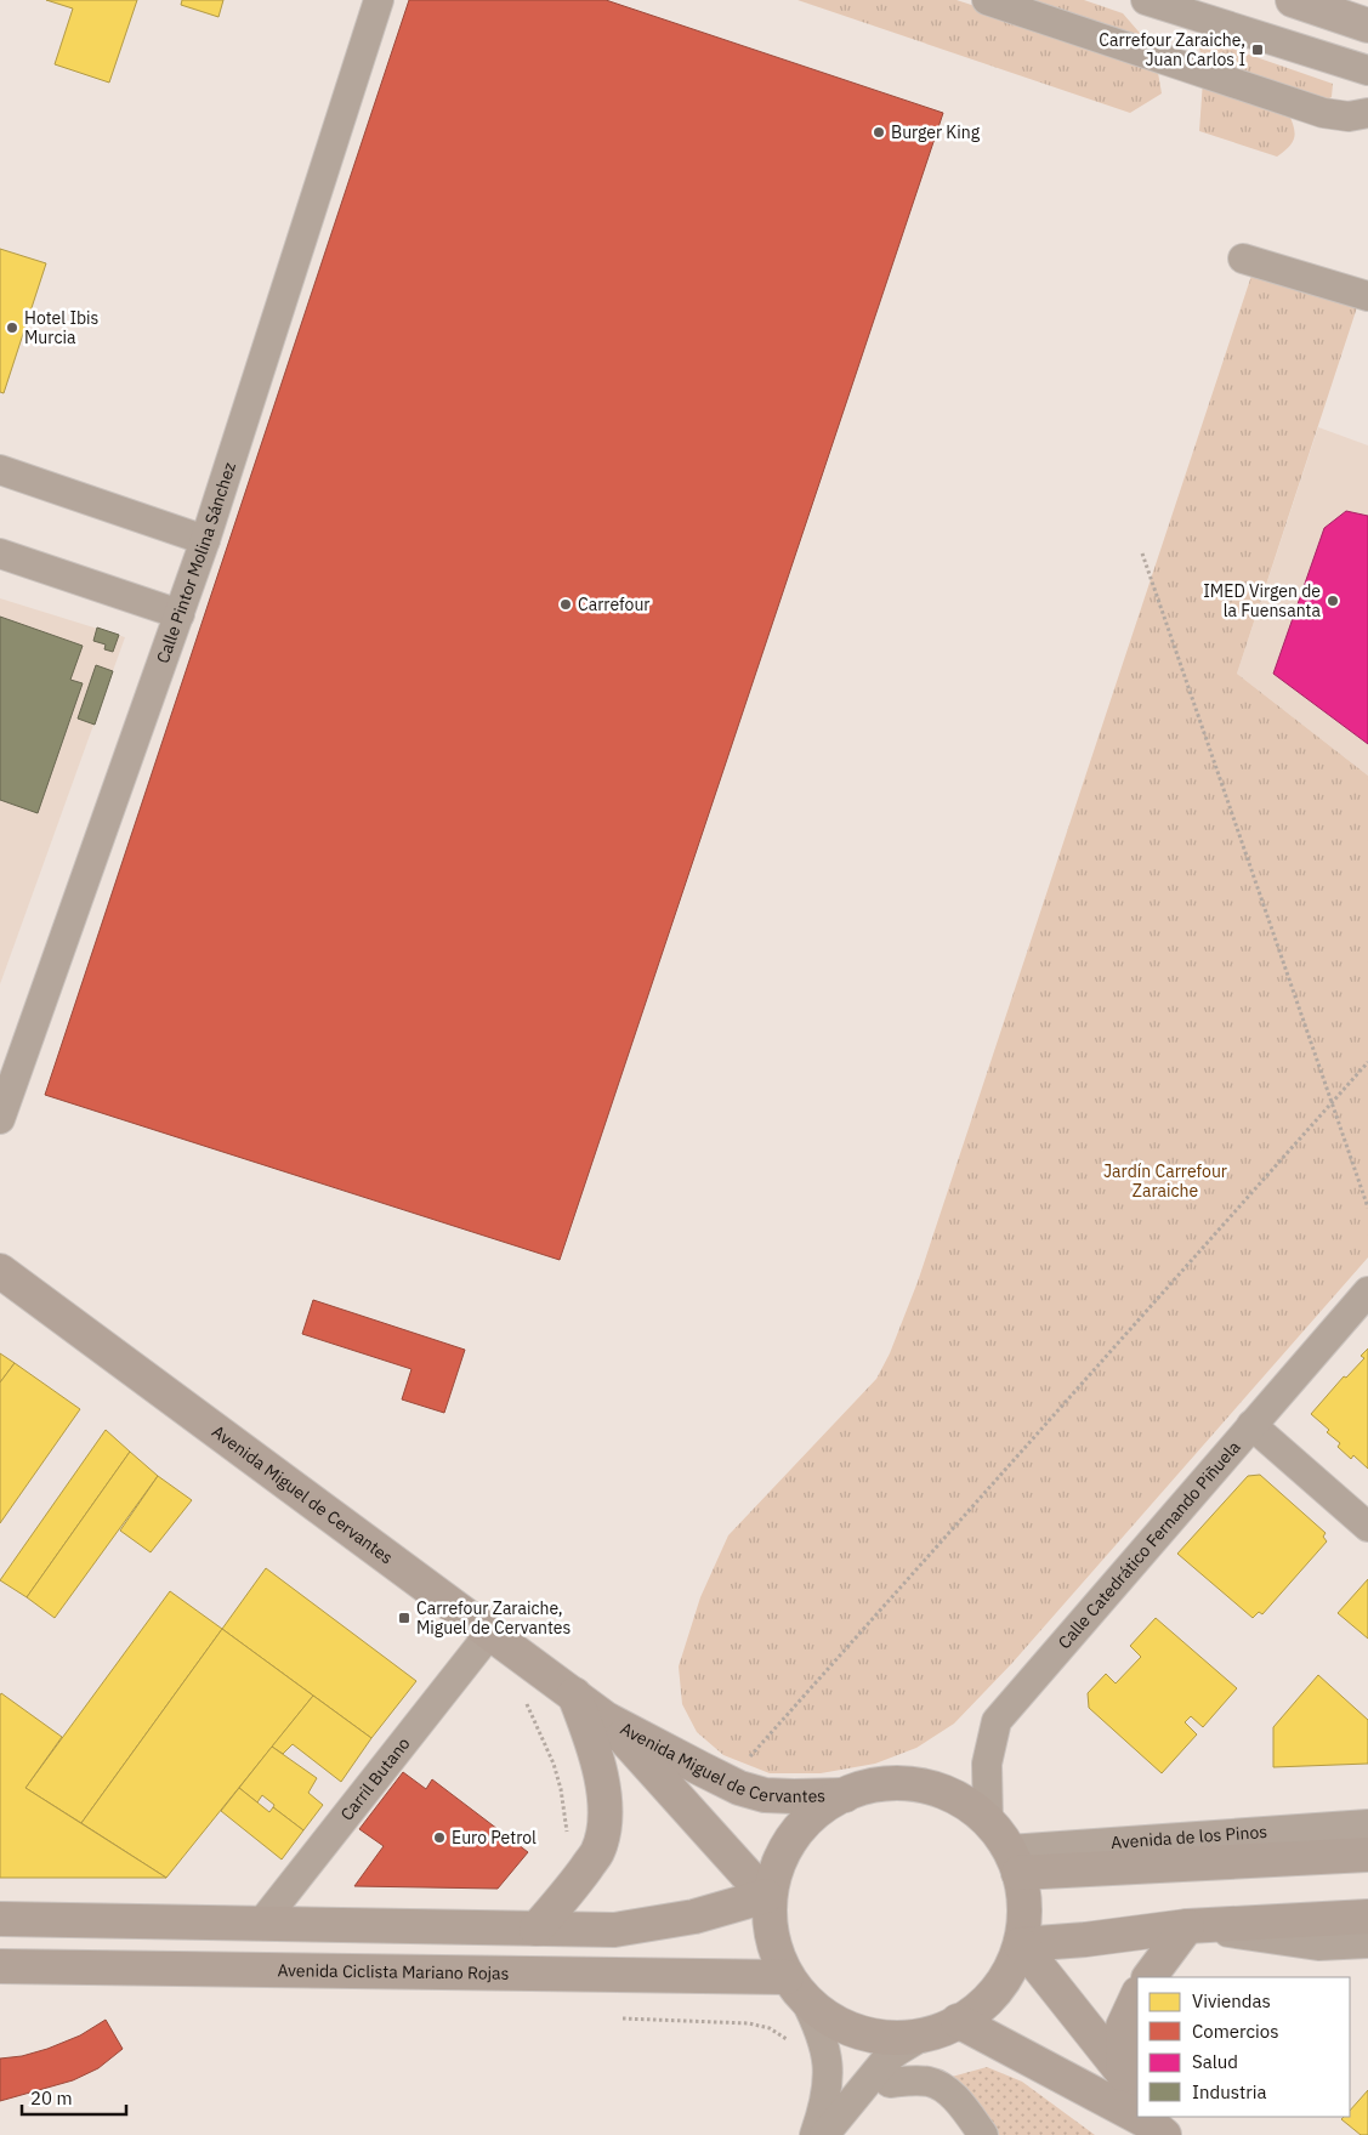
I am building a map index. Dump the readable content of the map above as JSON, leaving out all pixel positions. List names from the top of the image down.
{
  "streets": {
    "main road": ["Avenida Miguel de Cervantes", "Avenida de los Pinos", "Avenida Ciclista Mariano Rojas"],
    "street": ["Calle Pintor Molina Sánchez", "Calle Catedrático Fernando Piñuela", "Carril Butano"]
  },
  "crossings": [
    ["Avenida Miguel de Cervantes", "Carril Butano"]
  ],
  "parks": ["Jardín Carrefour Zaraiche"],
  "places": {
    "transit": ["Carrefour Zaraiche, Juan Carlos I", "Carrefour Zaraiche, Miguel de Cervantes"],
    "other": [
      "Burger King",
      "Hotel Ibis Murcia",
      "IMED Virgen de la Fuensanta",
      "Carrefour",
      "Euro Petrol"
    ]
  },
  "legend": [
    "Viviendas",
    "Comercios",
    "Salud",
    "Industria"
  ],
  "scale_bar": "20 m"
}
